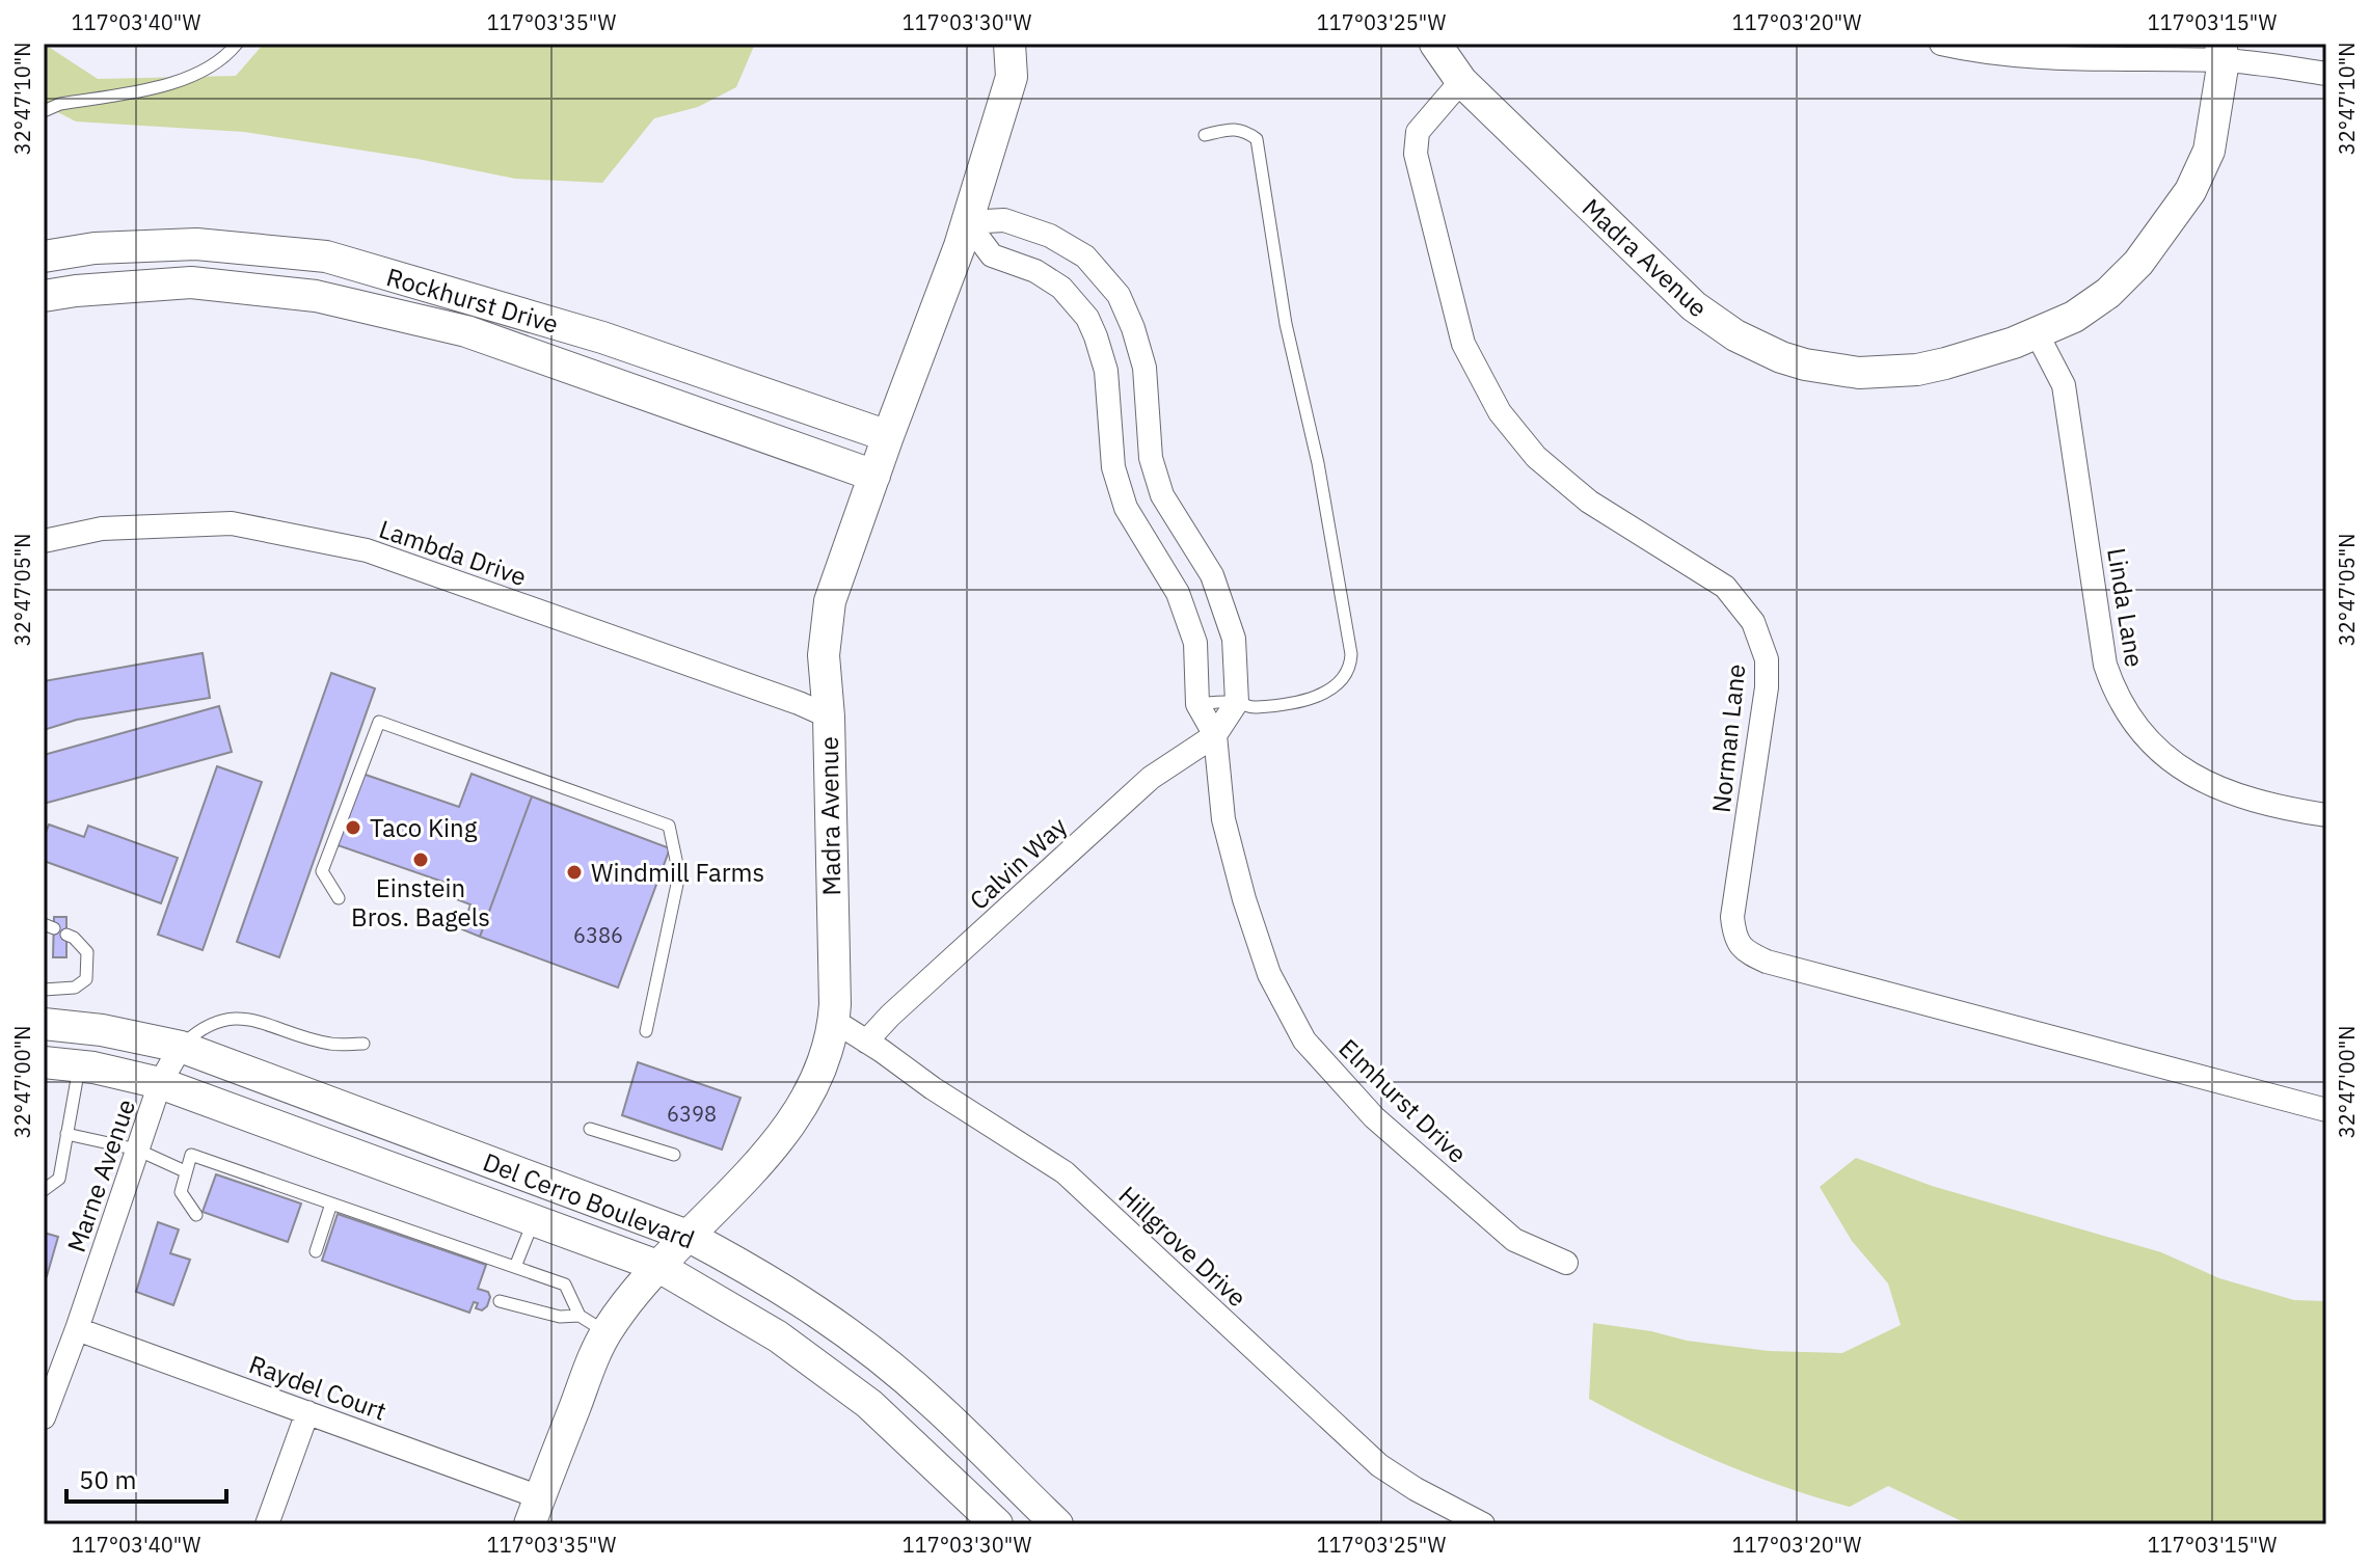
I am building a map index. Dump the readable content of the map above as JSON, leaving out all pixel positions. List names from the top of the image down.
{
  "streets": {
    "street": [
      "Madra Avenue",
      "Rockhurst Drive",
      "Lambda Drive",
      "Linda Lane",
      "Norman Lane",
      "Calvin Way",
      "Elmhurst Drive",
      "Marne Avenue",
      "Del Cerro Boulevard",
      "Hillgrove Drive",
      "Raydel Court"
    ]
  },
  "crossings": [
    ["Madra Avenue", "Rockhurst Drive"],
    ["Madra Avenue", "Lambda Drive"],
    ["Madra Avenue", "Linda Lane"],
    ["Madra Avenue", "Norman Lane"],
    ["Madra Avenue", "Elmhurst Drive"],
    ["Madra Avenue", "Del Cerro Boulevard"],
    ["Madra Avenue", "Hillgrove Drive"],
    ["Madra Avenue", "Raydel Court"],
    ["Calvin Way", "Elmhurst Drive"],
    ["Calvin Way", "Hillgrove Drive"],
    ["Marne Avenue", "Del Cerro Boulevard"],
    ["Marne Avenue", "Raydel Court"]
  ],
  "places": ["Taco King", "Einstein Bros. Bagels", "Windmill Farms"],
  "house_numbers": ["6386", "6398"],
  "scale_bar": "50 m",
  "coordinates": [
    "117°03'40\"W",
    "117°03'35\"W",
    "117°03'30\"W",
    "117°03'25\"W",
    "117°03'20\"W",
    "117°03'15\"W",
    "32°47'10\"N",
    "32°47'05\"N",
    "32°47'00\"N"
  ]
}
